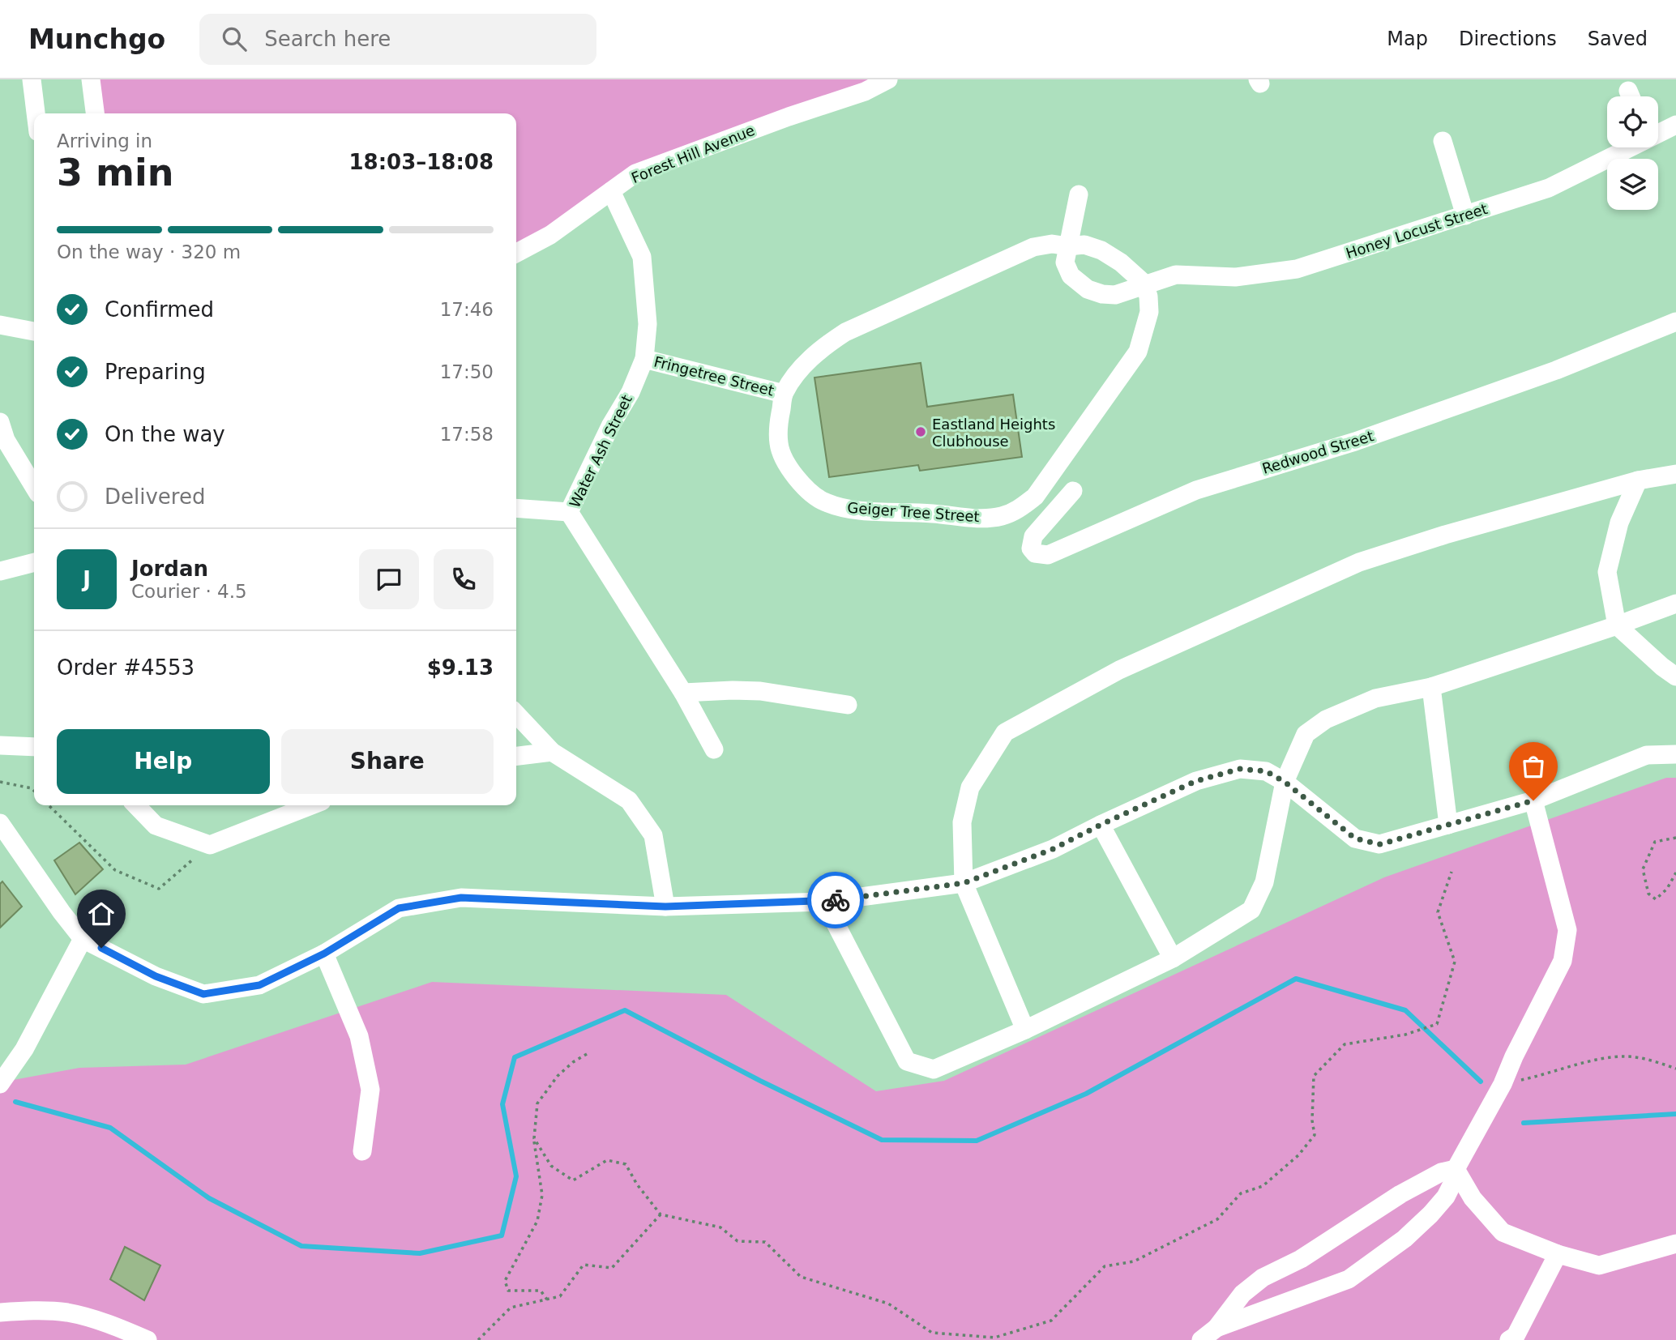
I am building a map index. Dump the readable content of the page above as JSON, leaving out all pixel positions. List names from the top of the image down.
{
  "streets": {
    "street": [
      "Forest Hill Avenue",
      "Honey Locust Street",
      "Fringetree Street",
      "Water Ash Street",
      "Redwood Street",
      "Geiger Tree Street"
    ]
  },
  "crossings": [
    ["Forest Hill Avenue", "Water Ash Street"],
    ["Honey Locust Street", "Geiger Tree Street"],
    ["Fringetree Street", "Water Ash Street"],
    ["Fringetree Street", "Geiger Tree Street"]
  ],
  "places": ["Eastland Heights Clubhouse"],
  "page": {
    "header": "Munchgo",
    "search": "Search here",
    "nav": ["Map", "Directions", "Saved"],
    "heading": ["3 min", "Arriving in", "18:03–18:08"],
    "panel": [
      "Jordan",
      "Courier · 4.5",
      "Order #4553",
      "$9.13"
    ],
    "bar": "On the way · 320 m",
    "list": [
      ["Confirmed", "17:46"],
      ["Preparing", "17:50"],
      ["On the way", "17:58"],
      "Delivered"
    ],
    "round": "J",
    "buttons": ["Help", "Share"]
  }
}
